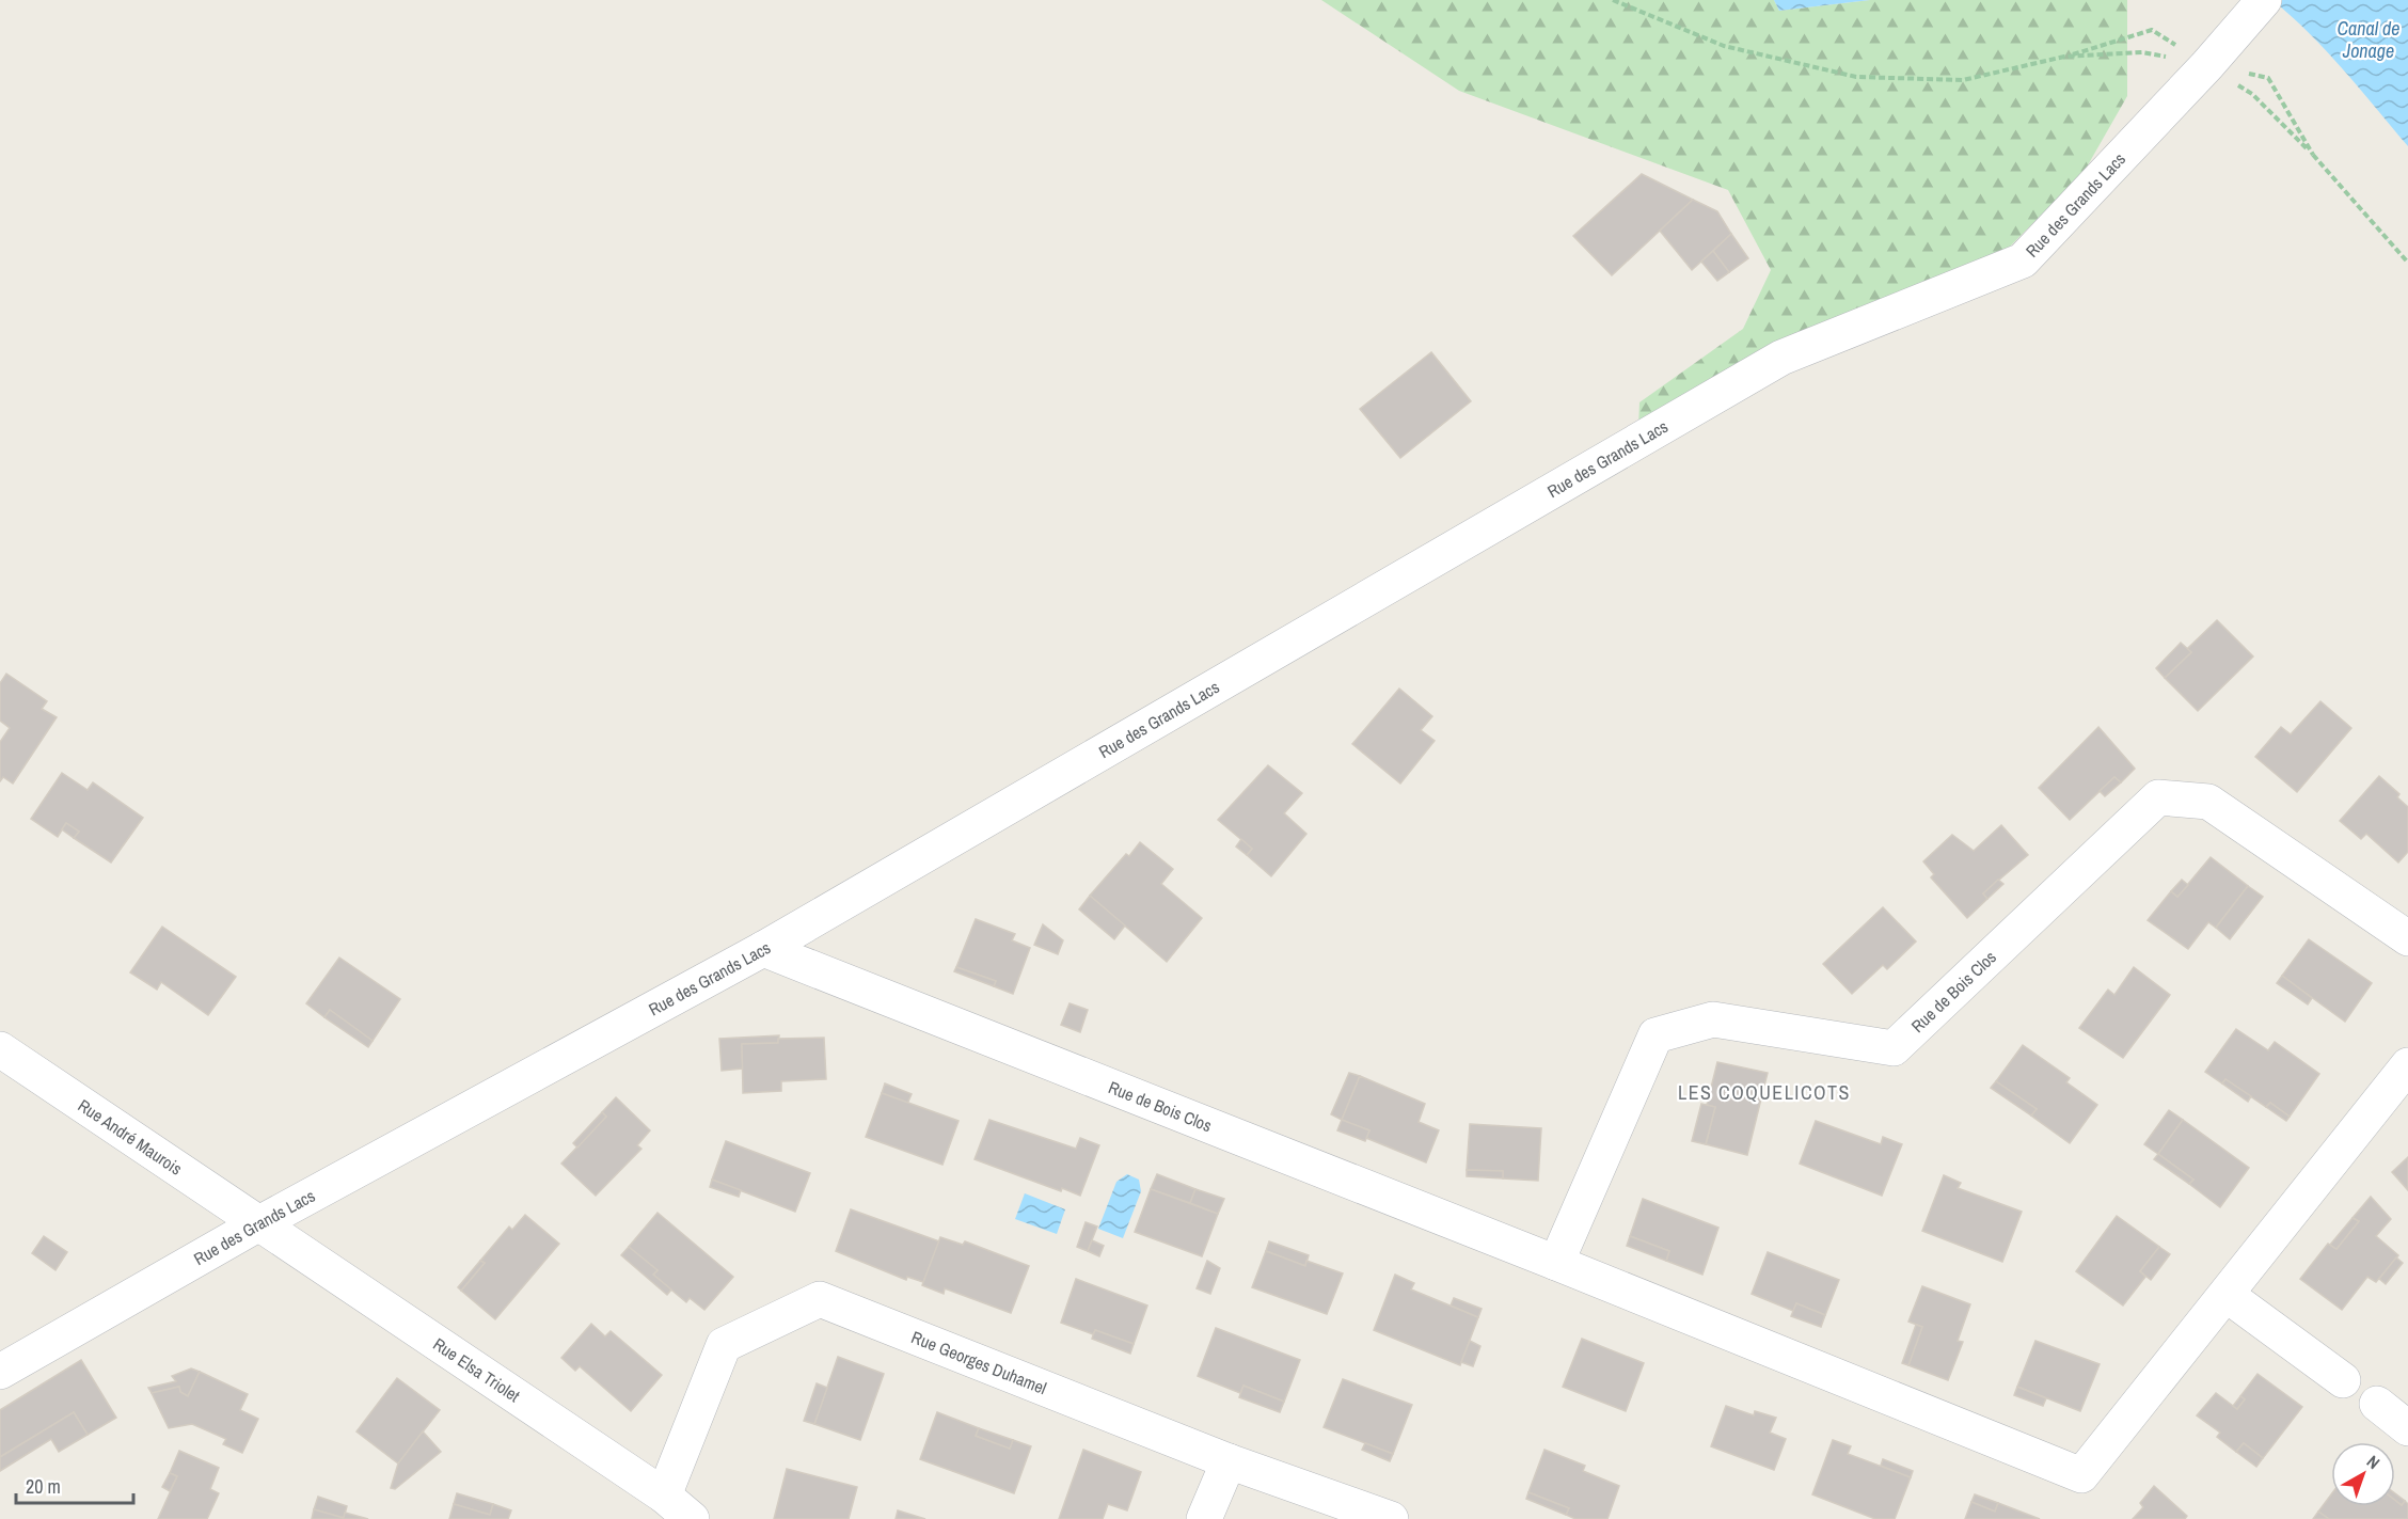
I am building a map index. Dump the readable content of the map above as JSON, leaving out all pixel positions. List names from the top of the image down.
{
  "streets": {
    "street": [
      "Rue des Grands Lacs",
      "Rue de Bois Clos",
      "Rue André Maurois",
      "Rue Georges Duhamel",
      "Rue Elsa Triolet"
    ]
  },
  "crossings": [
    ["Rue des Grands Lacs", "Rue de Bois Clos"],
    ["Rue des Grands Lacs", "Rue André Maurois"],
    ["Rue des Grands Lacs", "Rue Elsa Triolet"],
    ["Rue André Maurois", "Rue Elsa Triolet"],
    ["Rue Georges Duhamel", "Rue Elsa Triolet"]
  ],
  "districts": ["LES COQUELICOTS"],
  "water": ["Canal de Jonage"],
  "scale_bar": "20 m",
  "north": "top right"
}
